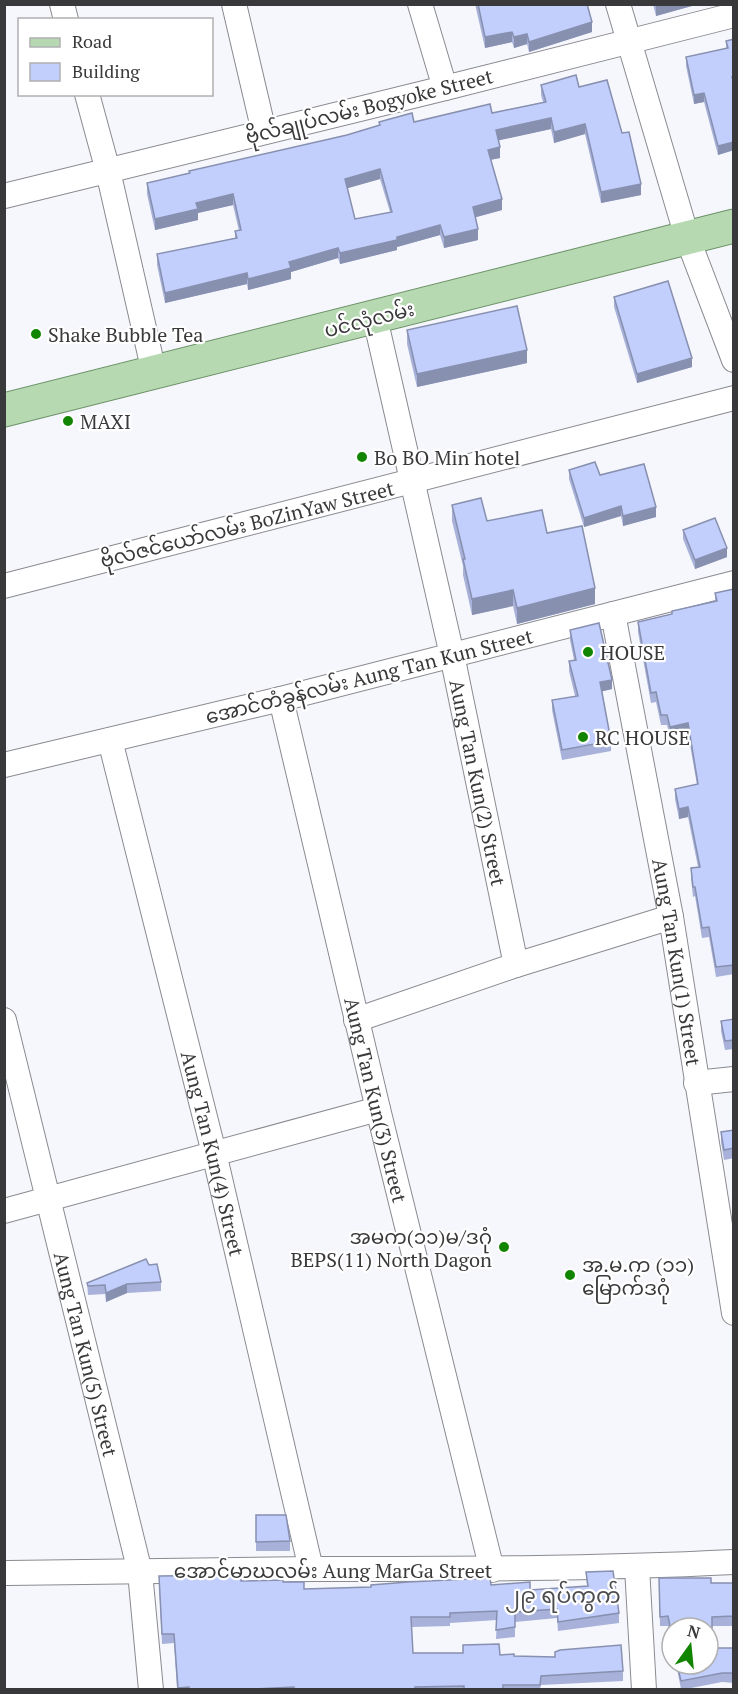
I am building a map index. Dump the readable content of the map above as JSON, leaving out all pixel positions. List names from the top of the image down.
{
  "streets": {
    "main road": ["ပင်လုံလမ်း"],
    "street": [
      "ဗိုလ်ချုပ်လမ်း Bogyoke Street",
      "ဗိုလ်ဇင်ယော်လမ်း BoZinYaw Street",
      "အောင်တံခွန်လမ်း Aung Tan Kun Street",
      "Aung Tan Kun(2) Street",
      "Aung Tan Kun(1) Street",
      "Aung Tan Kun(3) Street",
      "Aung Tan Kun(4) Street",
      "Aung Tan Kun(5) Street",
      "အောင်မာဃလမ်း Aung MarGa Street"
    ]
  },
  "crossings": [
    ["ပင်လုံလမ်း", "Aung Tan Kun(2) Street"],
    ["ဗိုလ်ဇင်ယော်လမ်း BoZinYaw Street", "Aung Tan Kun(2) Street"],
    ["အောင်တံခွန်လမ်း Aung Tan Kun Street", "Aung Tan Kun(2) Street"],
    ["အောင်တံခွန်လမ်း Aung Tan Kun Street", "Aung Tan Kun(1) Street"],
    ["အောင်တံခွန်လမ်း Aung Tan Kun Street", "Aung Tan Kun(3) Street"],
    ["အောင်တံခွန်လမ်း Aung Tan Kun Street", "Aung Tan Kun(4) Street"],
    ["Aung Tan Kun(3) Street", "အောင်မာဃလမ်း Aung MarGa Street"],
    ["Aung Tan Kun(4) Street", "အောင်မာဃလမ်း Aung MarGa Street"],
    ["Aung Tan Kun(5) Street", "အောင်မာဃလမ်း Aung MarGa Street"]
  ],
  "districts": ["၂၉ ရပ်ကွက်"],
  "places": [
    "Shake Bubble Tea",
    "MAXI",
    "Bo BO Min hotel",
    "HOUSE",
    "RC HOUSE",
    "အမက(၁၁)မ/ဒဂုံ BEPS(11) North Dagon",
    "အ.မ.က (၁၁) မြောက်ဒဂုံ"
  ],
  "legend": ["Road", "Building"],
  "north": "top"
}
